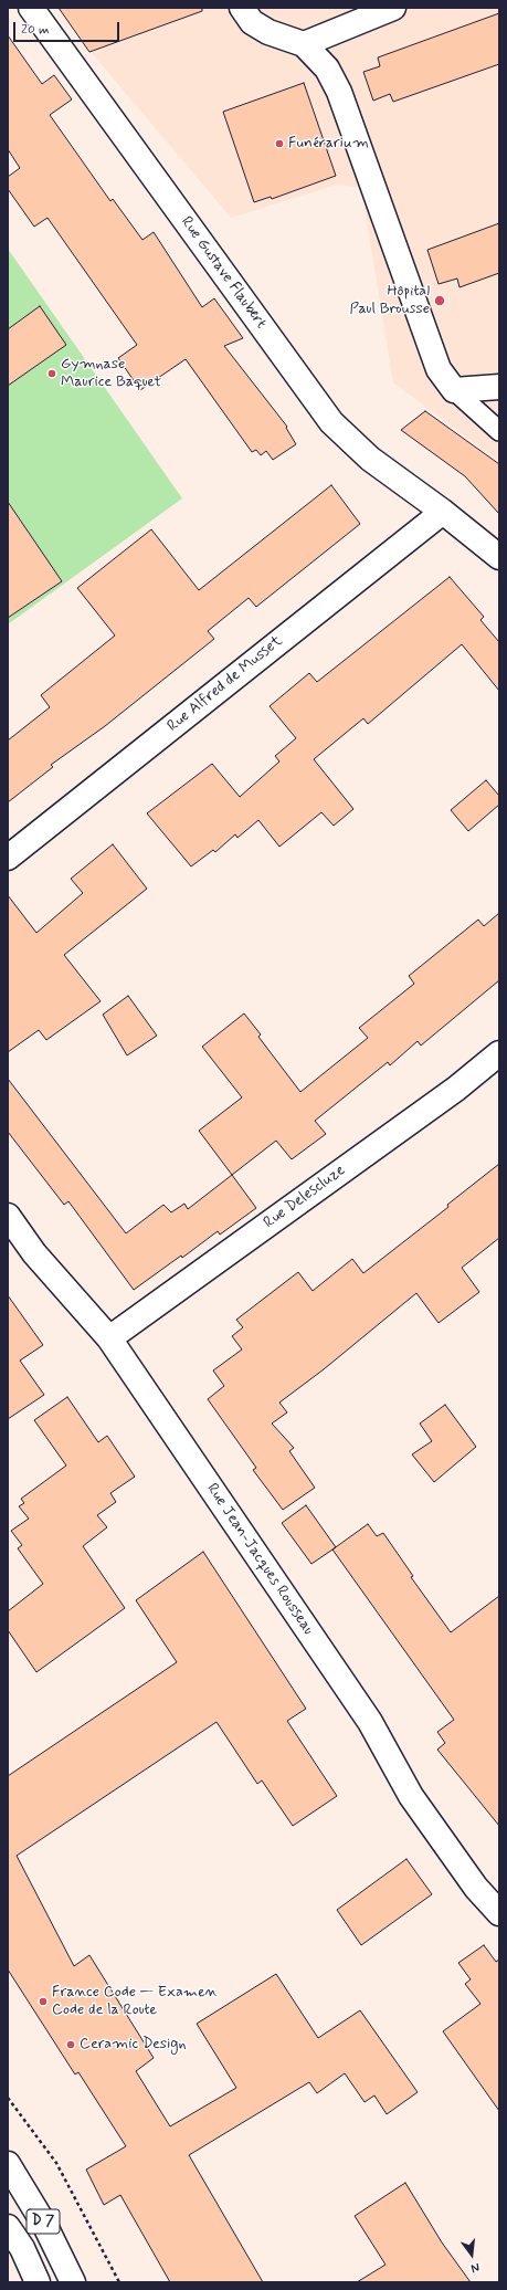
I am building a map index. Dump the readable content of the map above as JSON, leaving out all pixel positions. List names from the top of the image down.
{
  "streets": {
    "street": [
      "Rue Gustave Flaubert",
      "Rue Alfred de Musset",
      "Rue Delescluze",
      "Rue Jean-Jacques Rousseau",
      "D 7"
    ]
  },
  "crossings": [
    ["Rue Gustave Flaubert", "Rue Alfred de Musset"],
    ["Rue Delescluze", "Rue Jean-Jacques Rousseau"]
  ],
  "places": [
    "Funérarium",
    "Hôpital Paul Brousse",
    "Gymnase Maurice Baquet",
    "France Code — Examen Code de la Route",
    "Ceramic Design"
  ],
  "scale_bar": "20 m",
  "north": "bottom"
}
